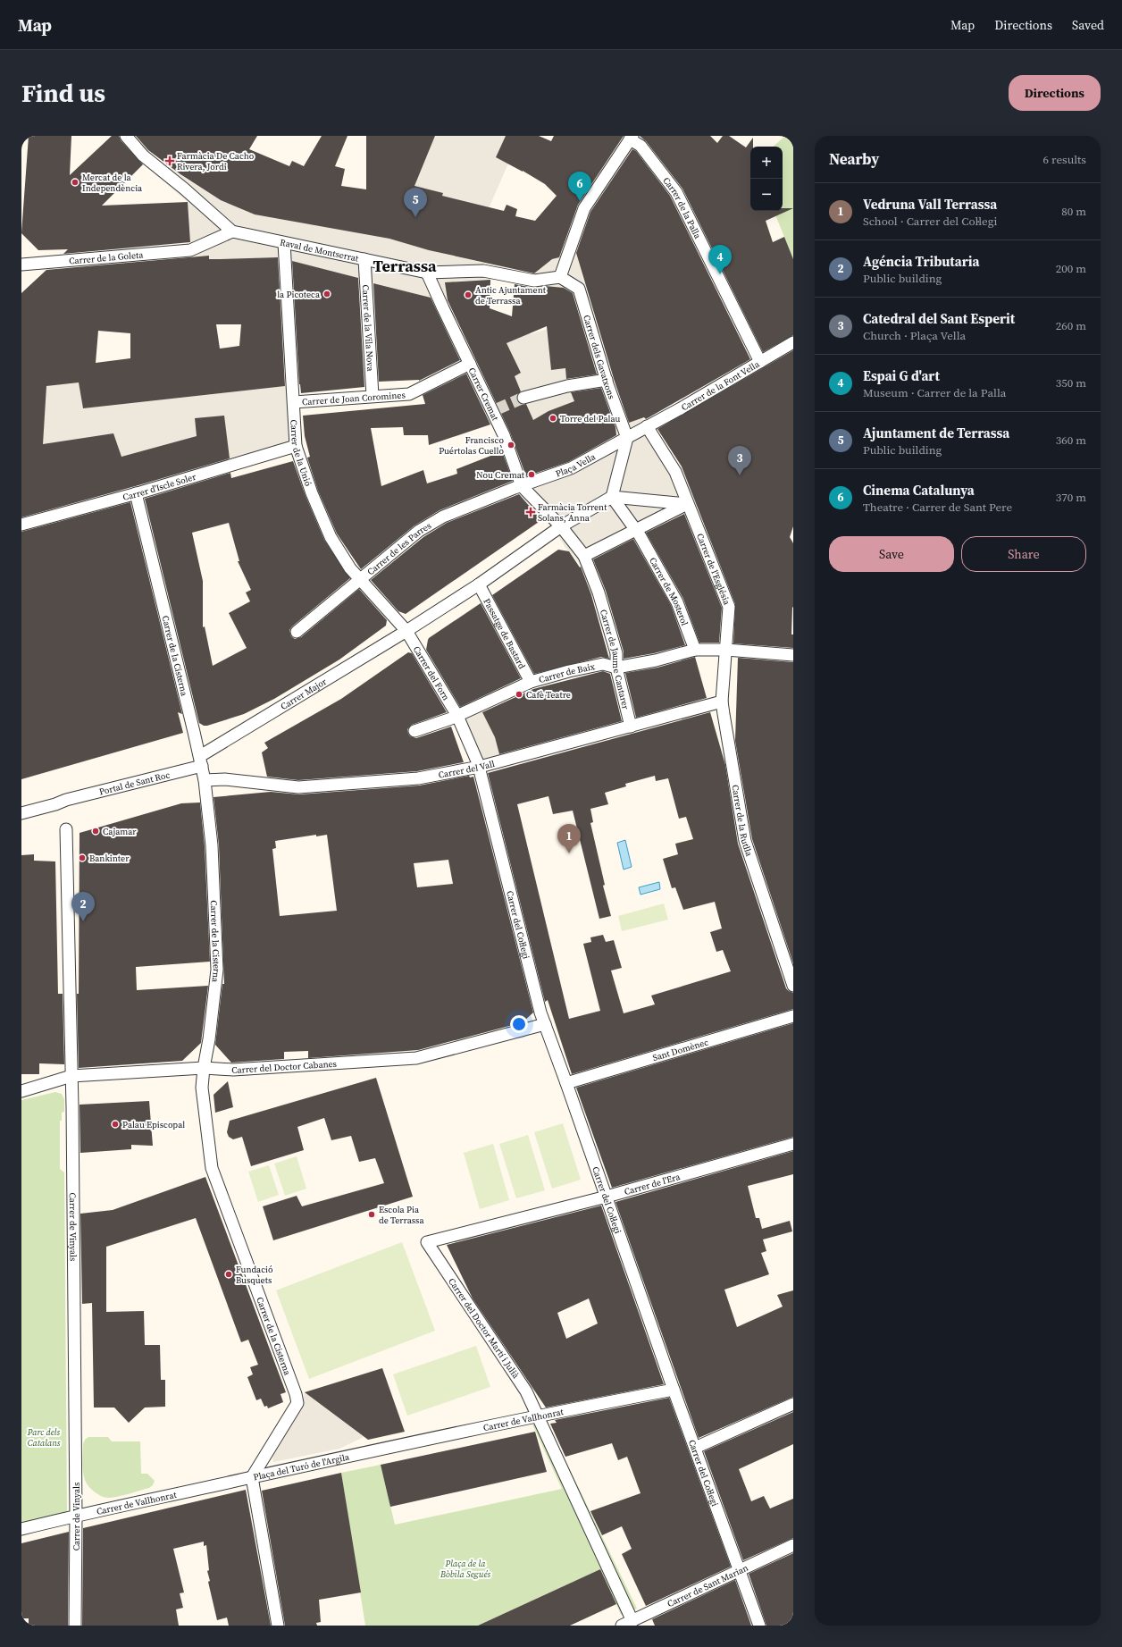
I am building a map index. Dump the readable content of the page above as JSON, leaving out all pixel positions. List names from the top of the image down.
{
  "streets": {
    "street": [
      "Carrer de la Palla",
      "Raval de Montserrat",
      "Carrer de la Goleta",
      "Carrer de la Vila Nova",
      "Carrer dels Gavatxons",
      "Carrer de la Font Vella",
      "Carrer Cremat",
      "Carrer de Joan Coromines",
      "Carrer de la Unió",
      "Plaça Vella",
      "Carrer d'Iscle Soler",
      "Carrer de les Parres",
      "Carrer de l'Església",
      "Carrer de Mosterol",
      "Passatge de Bastard",
      "Carrer de la Cisterna",
      "Carrer de Jaume Cantarer",
      "Carrer del Forn",
      "Carrer de Baix",
      "Carrer Major",
      "Carrer del Vall",
      "Portal de Sant Roc",
      "Carrer de la Rutlla",
      "Carrer del Col·legi",
      "Sant Domènec",
      "Carrer del Doctor Cabanes",
      "Carrer de l'Era",
      "Carrer de Vinyals",
      "Carrer del Doctor Martí i Julià",
      "Carrer de Vallhonrat",
      "Plaça del Turó de l'Argila",
      "Carrer de Sant Marian"
    ]
  },
  "crossings": [
    ["Carrer de la Palla", "Carrer de la Font Vella"],
    ["Raval de Montserrat", "Carrer de la Goleta"],
    ["Raval de Montserrat", "Carrer de la Vila Nova"],
    ["Raval de Montserrat", "Carrer dels Gavatxons"],
    ["Raval de Montserrat", "Carrer Cremat"],
    ["Raval de Montserrat", "Carrer de la Unió"],
    ["Carrer de la Vila Nova", "Carrer de Joan Coromines"],
    ["Carrer dels Gavatxons", "Plaça Vella"],
    ["Carrer de la Font Vella", "Plaça Vella"],
    ["Carrer Cremat", "Carrer de Joan Coromines"],
    ["Carrer Cremat", "Plaça Vella"],
    ["Carrer Cremat", "Carrer de les Parres"],
    ["Carrer de Joan Coromines", "Carrer de la Unió"],
    ["Carrer de la Unió", "Carrer d'Iscle Soler"],
    ["Carrer de la Unió", "Carrer de les Parres"],
    ["Carrer de la Unió", "Carrer del Forn"],
    ["Carrer de la Unió", "Carrer Major"],
    ["Plaça Vella", "Carrer de les Parres"],
    ["Carrer d'Iscle Soler", "Carrer de la Cisterna"],
    ["Carrer de l'Església", "Carrer de Baix"],
    ["Carrer de l'Església", "Carrer de la Rutlla"],
    ["Carrer de Mosterol", "Carrer de Baix"],
    ["Passatge de Bastard", "Carrer de Baix"],
    ["Passatge de Bastard", "Carrer Major"],
    ["Carrer de la Cisterna", "Carrer Major"],
    ["Carrer de la Cisterna", "Carrer del Vall"],
    ["Carrer de la Cisterna", "Portal de Sant Roc"],
    ["Carrer de la Cisterna", "Carrer del Doctor Cabanes"],
    ["Carrer de la Cisterna", "Plaça del Turó de l'Argila"],
    ["Carrer de Jaume Cantarer", "Carrer de Baix"],
    ["Carrer de Jaume Cantarer", "Carrer del Vall"],
    ["Carrer del Forn", "Carrer de Baix"],
    ["Carrer del Forn", "Carrer Major"],
    ["Carrer del Forn", "Carrer del Vall"],
    ["Carrer del Forn", "Carrer del Col·legi"],
    ["Carrer de Baix", "Carrer de la Rutlla"],
    ["Carrer Major", "Portal de Sant Roc"],
    ["Carrer del Vall", "Carrer de la Rutlla"],
    ["Carrer del Vall", "Carrer del Col·legi"],
    ["Carrer del Col·legi", "Sant Domènec"],
    ["Carrer del Col·legi", "Carrer del Doctor Cabanes"],
    ["Carrer del Col·legi", "Carrer de l'Era"],
    ["Carrer del Col·legi", "Carrer de Vallhonrat"],
    ["Carrer del Col·legi", "Carrer de Sant Marian"],
    ["Carrer del Doctor Cabanes", "Carrer de Vinyals"],
    ["Carrer de l'Era", "Carrer del Doctor Martí i Julià"],
    ["Carrer de Vinyals", "Carrer de Vallhonrat"],
    ["Carrer del Doctor Martí i Julià", "Carrer de Vallhonrat"],
    ["Carrer del Doctor Martí i Julià", "Carrer de Sant Marian"],
    ["Carrer de Vallhonrat", "Plaça del Turó de l'Argila"]
  ],
  "districts": ["Terrassa"],
  "parks": ["Parc dels Catalans", "Plaça de la Bòbila Segués"],
  "places": {
    "health": ["Farmàcia De Cacho Rivera, Jordi", "Farmàcia Torrent Solans, Anna"],
    "other": [
      "Mercat de la Independència",
      "la Picoteca",
      "Antic Ajuntament de Terrassa",
      "Torre del Palau",
      "Francisco Puértolas Cuello",
      "Nou Cremat",
      "Cafè Teatre",
      "Cajamar",
      "Bankinter",
      "Palau Episcopal",
      "Escola Pia de Terrassa",
      "Fundació Busquets"
    ]
  },
  "page": {
    "header": "Map",
    "nav": ["Map", "Directions", "Saved"],
    "buttons": [
      "Directions",
      ["Save", "Share"]
    ],
    "title": "Find us",
    "heading": ["Nearby", "6 results"],
    "map_buttons": ["+", "−"],
    "pins": [
      "6",
      "5",
      "4",
      "3",
      "1",
      "2"
    ],
    "list": [
      {
        "mark": "1",
        "name": "Vedruna Vall Terrassa",
        "note": "School · Carrer del Col·legi",
        "value": "80 m"
      },
      {
        "mark": "2",
        "name": "Agéncia Tributaria",
        "note": "Public building",
        "value": "200 m"
      },
      {
        "mark": "3",
        "name": "Catedral del Sant Esperit",
        "note": "Church · Plaça Vella",
        "value": "260 m"
      },
      {
        "mark": "4",
        "name": "Espai G d'art",
        "note": "Museum · Carrer de la Palla",
        "value": "350 m"
      },
      {
        "mark": "5",
        "name": "Ajuntament de Terrassa",
        "note": "Public building",
        "value": "360 m"
      },
      {
        "mark": "6",
        "name": "Cinema Catalunya",
        "note": "Theatre · Carrer de Sant Pere",
        "value": "370 m"
      }
    ]
  }
}
